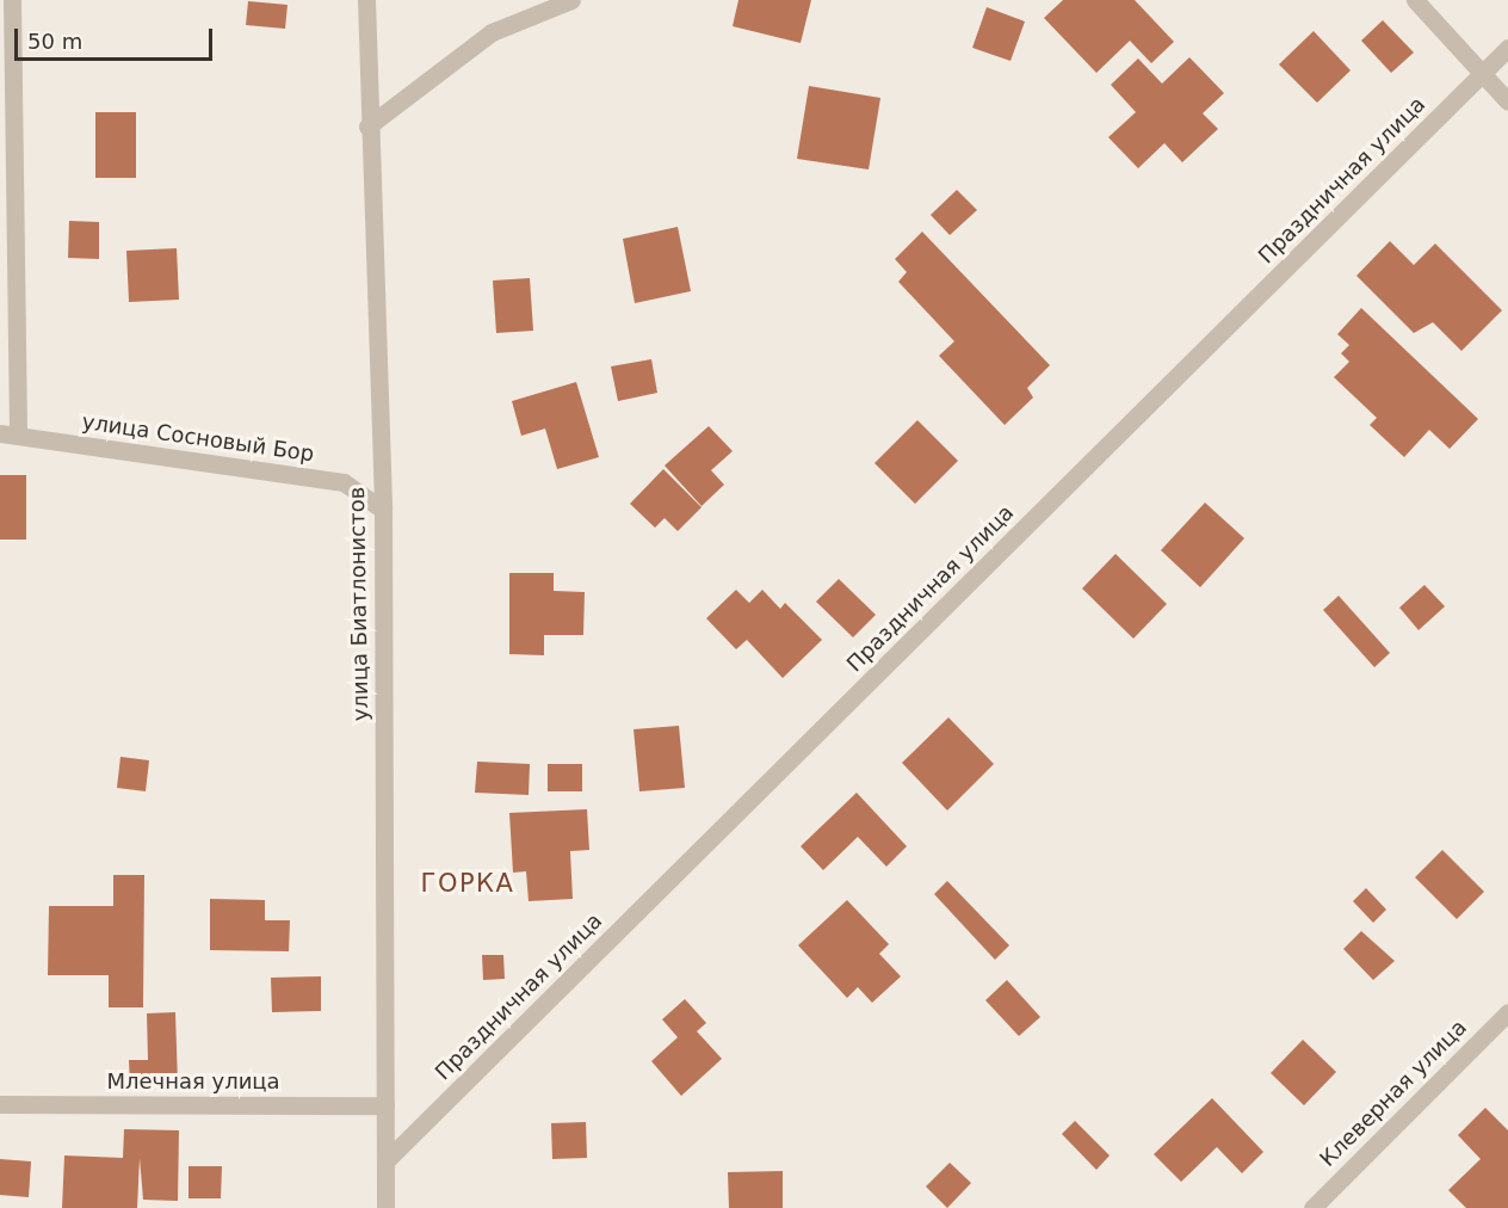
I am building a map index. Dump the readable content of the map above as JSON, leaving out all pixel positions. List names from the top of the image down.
{
  "streets": {
    "street": [
      "Праздничная улица",
      "улица Сосновый Бор",
      "улица Биатлонистов",
      "Млечная улица",
      "Клеверная улица"
    ]
  },
  "crossings": [
    ["Праздничная улица", "улица Биатлонистов"],
    ["улица Сосновый Бор", "улица Биатлонистов"],
    ["улица Биатлонистов", "Млечная улица"]
  ],
  "districts": ["ГОРКА"],
  "scale_bar": "50 m"
}
